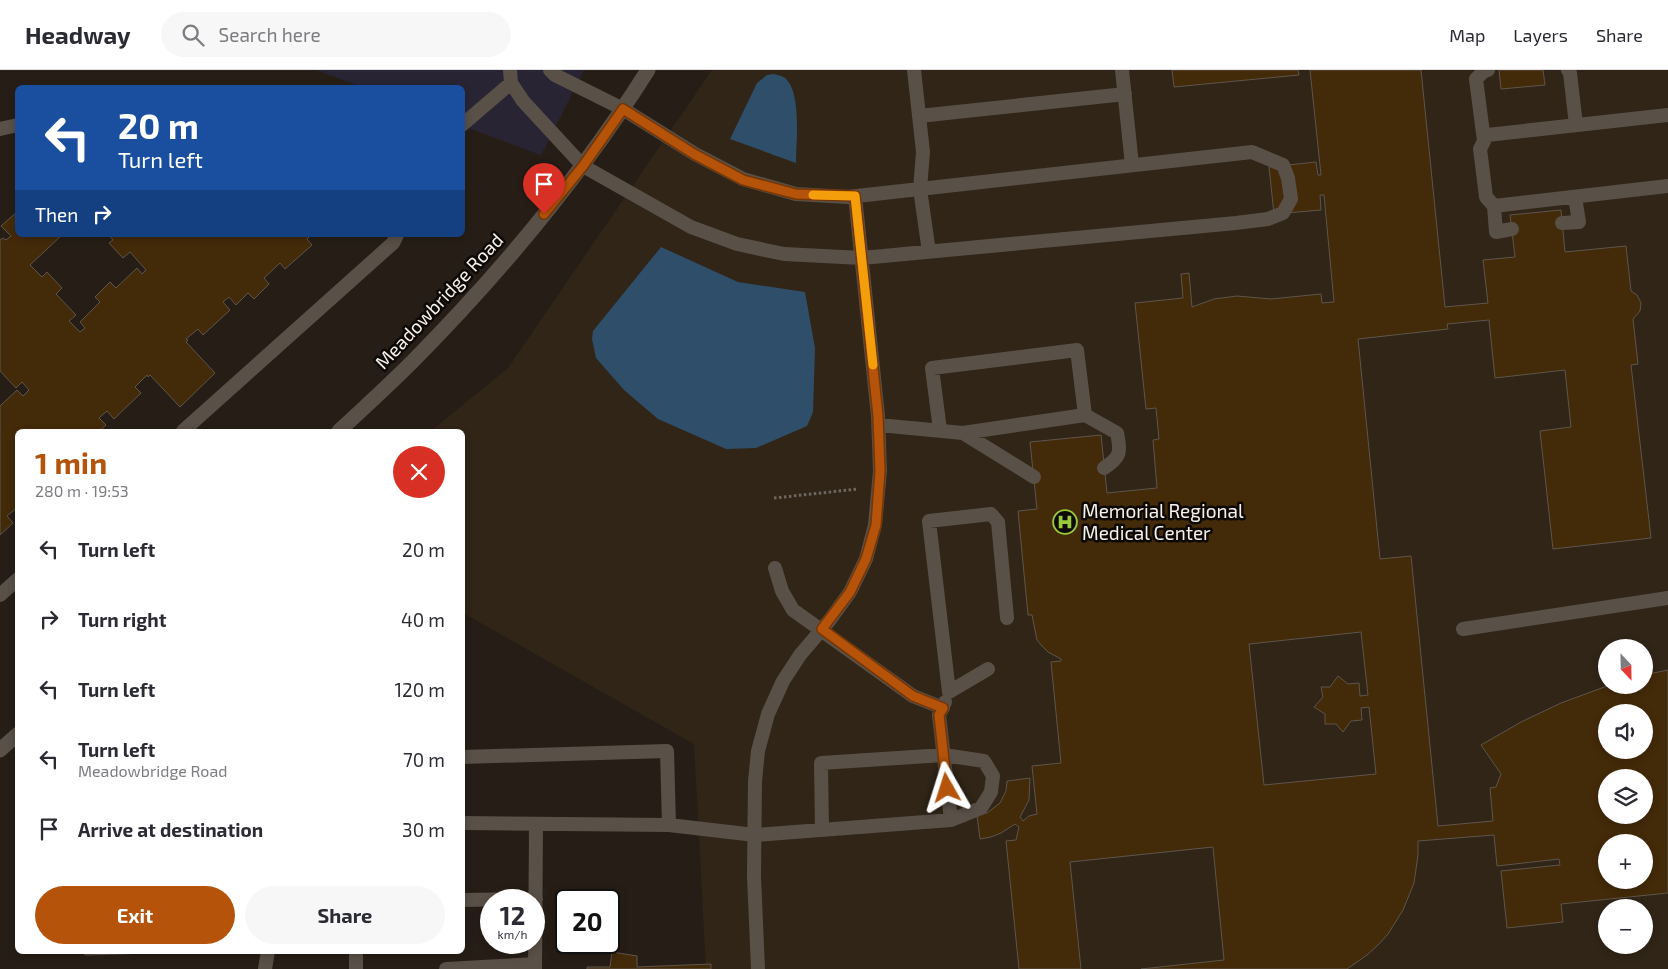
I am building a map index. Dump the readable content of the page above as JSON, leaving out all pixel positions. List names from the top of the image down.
{
  "streets": {
    "main road": ["Meadowbridge Road"]
  },
  "places": {
    "hospital": ["Memorial Regional Medical Center"]
  },
  "north": "bottom",
  "page": {
    "header": "Headway",
    "search": "Search here",
    "nav": ["Map", "Layers", "Share"],
    "turn": ["20 m", "Turn left"],
    "then": "Then",
    "heading": ["1 min", "280 m · 19:53"],
    "list": [
      {
        "name": "Turn left",
        "value": "20 m"
      },
      {
        "name": "Turn right",
        "value": "40 m"
      },
      {
        "name": "Turn left",
        "value": "120 m"
      },
      {
        "name": "Turn left",
        "note": "Meadowbridge Road",
        "value": "70 m"
      },
      {
        "name": "Arrive at destination",
        "value": "30 m"
      }
    ],
    "map_buttons": ["+", "−"],
    "buttons": ["Exit", "Share"],
    "speed": "12 km/h",
    "limit": "20"
  }
}
